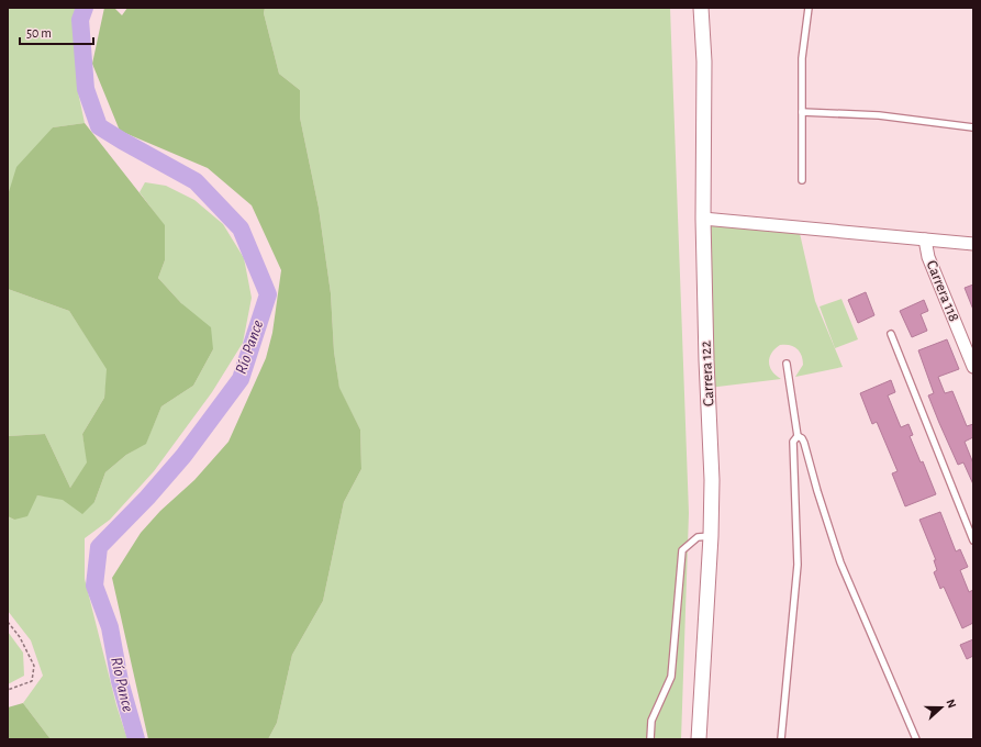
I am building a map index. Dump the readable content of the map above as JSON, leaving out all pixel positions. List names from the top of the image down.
{
  "streets": {
    "street": ["Carrera 118", "Carrera 122"]
  },
  "water": ["Río Pance"],
  "scale_bar": "50 m",
  "north": "right"
}
